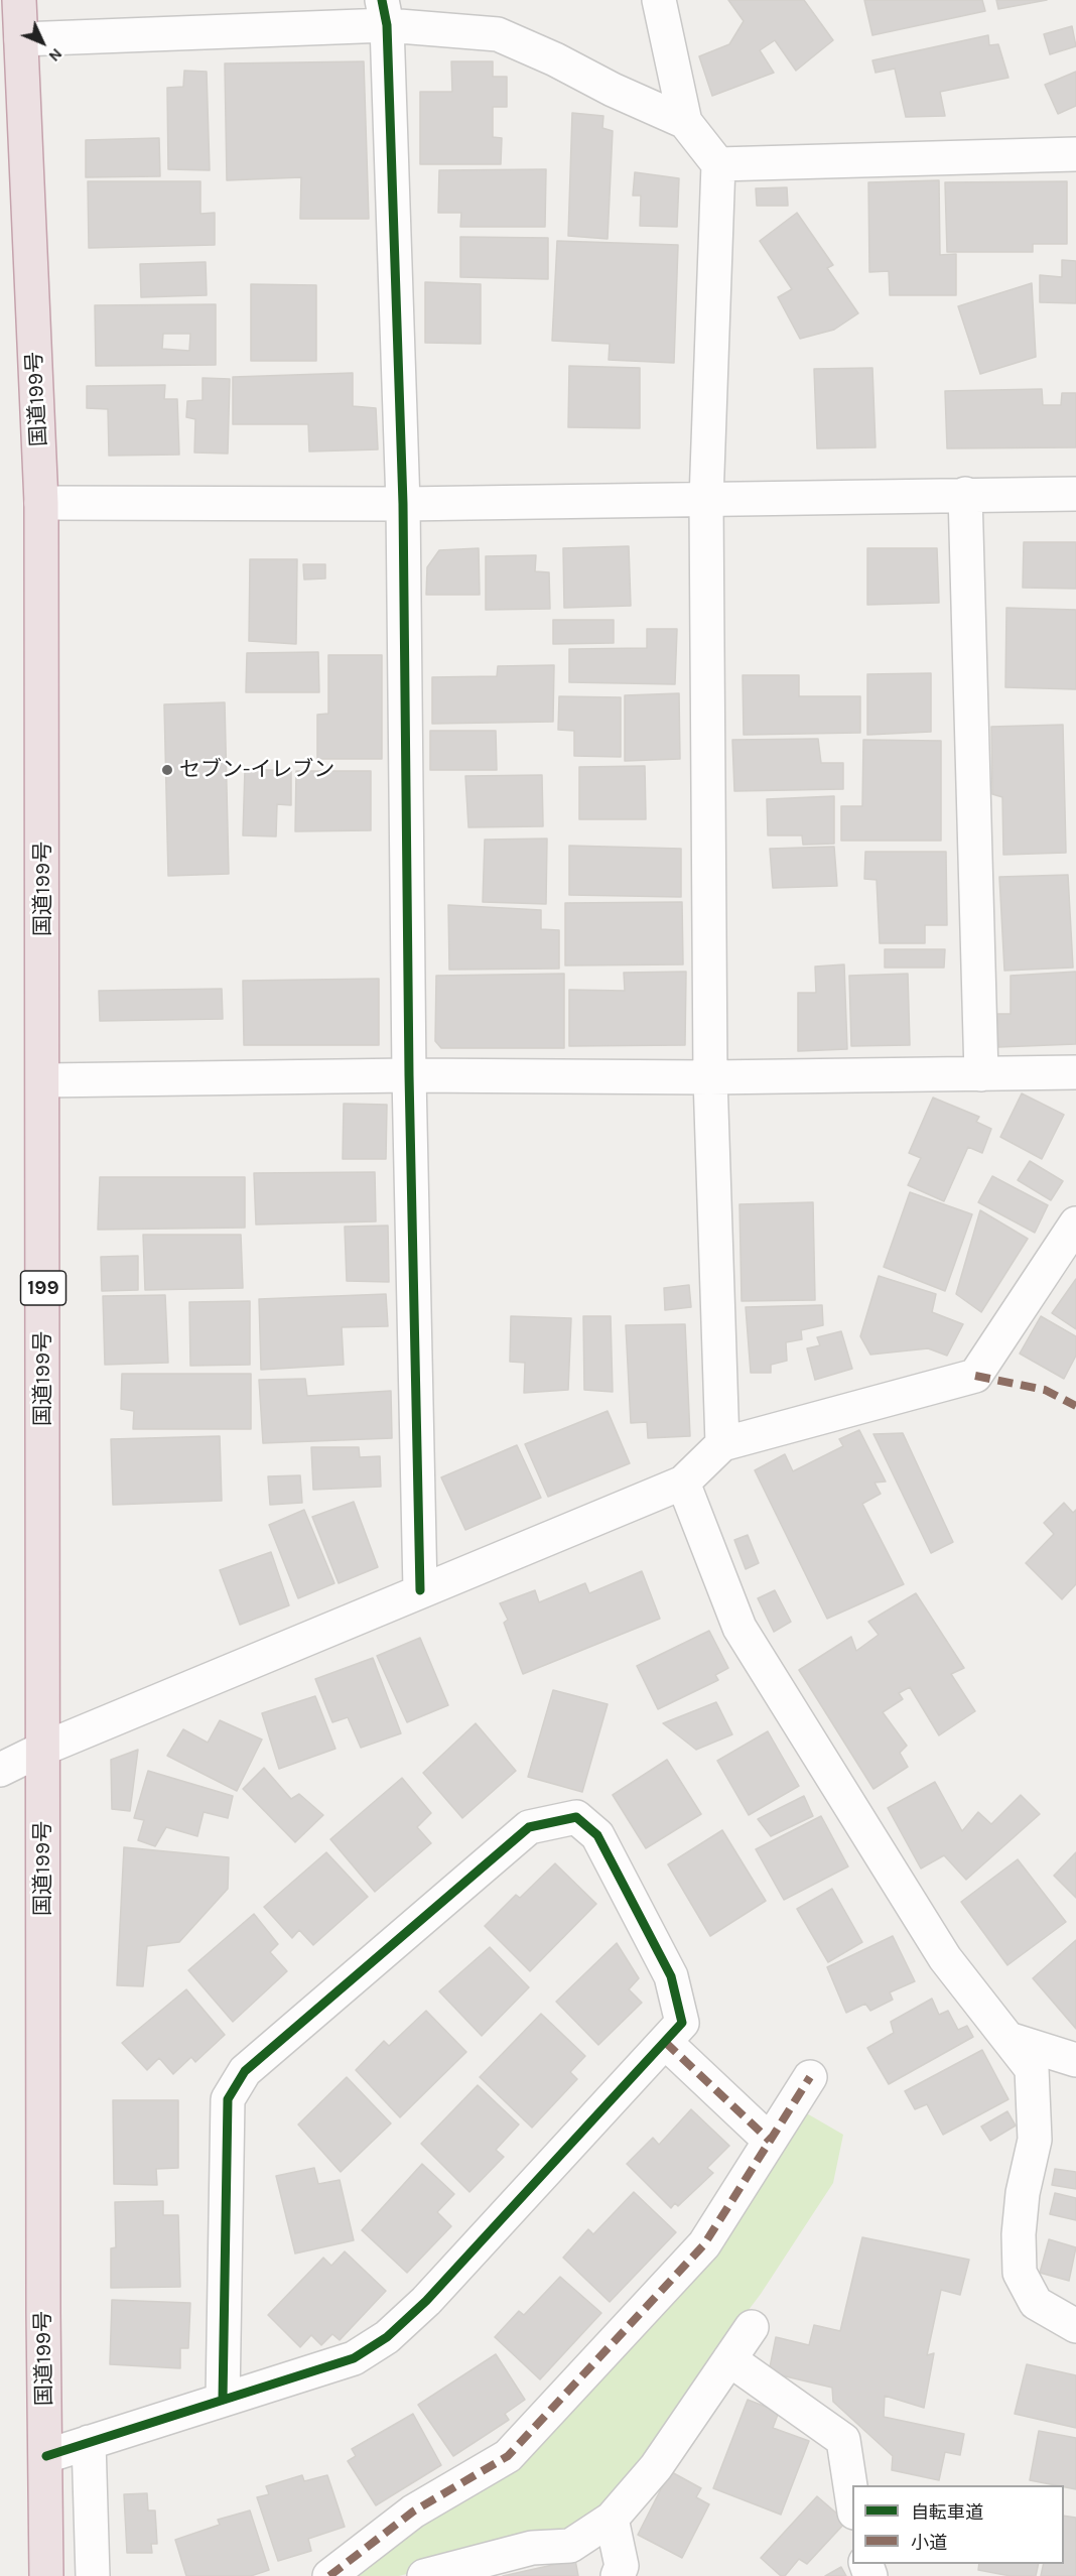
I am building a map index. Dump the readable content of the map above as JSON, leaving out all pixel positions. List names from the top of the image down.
{
  "streets": {
    "highway": ["国道199号", "199"]
  },
  "places": ["セブン-イレブン"],
  "legend": ["自転車道", "小道"],
  "north": "bottom right"
}
